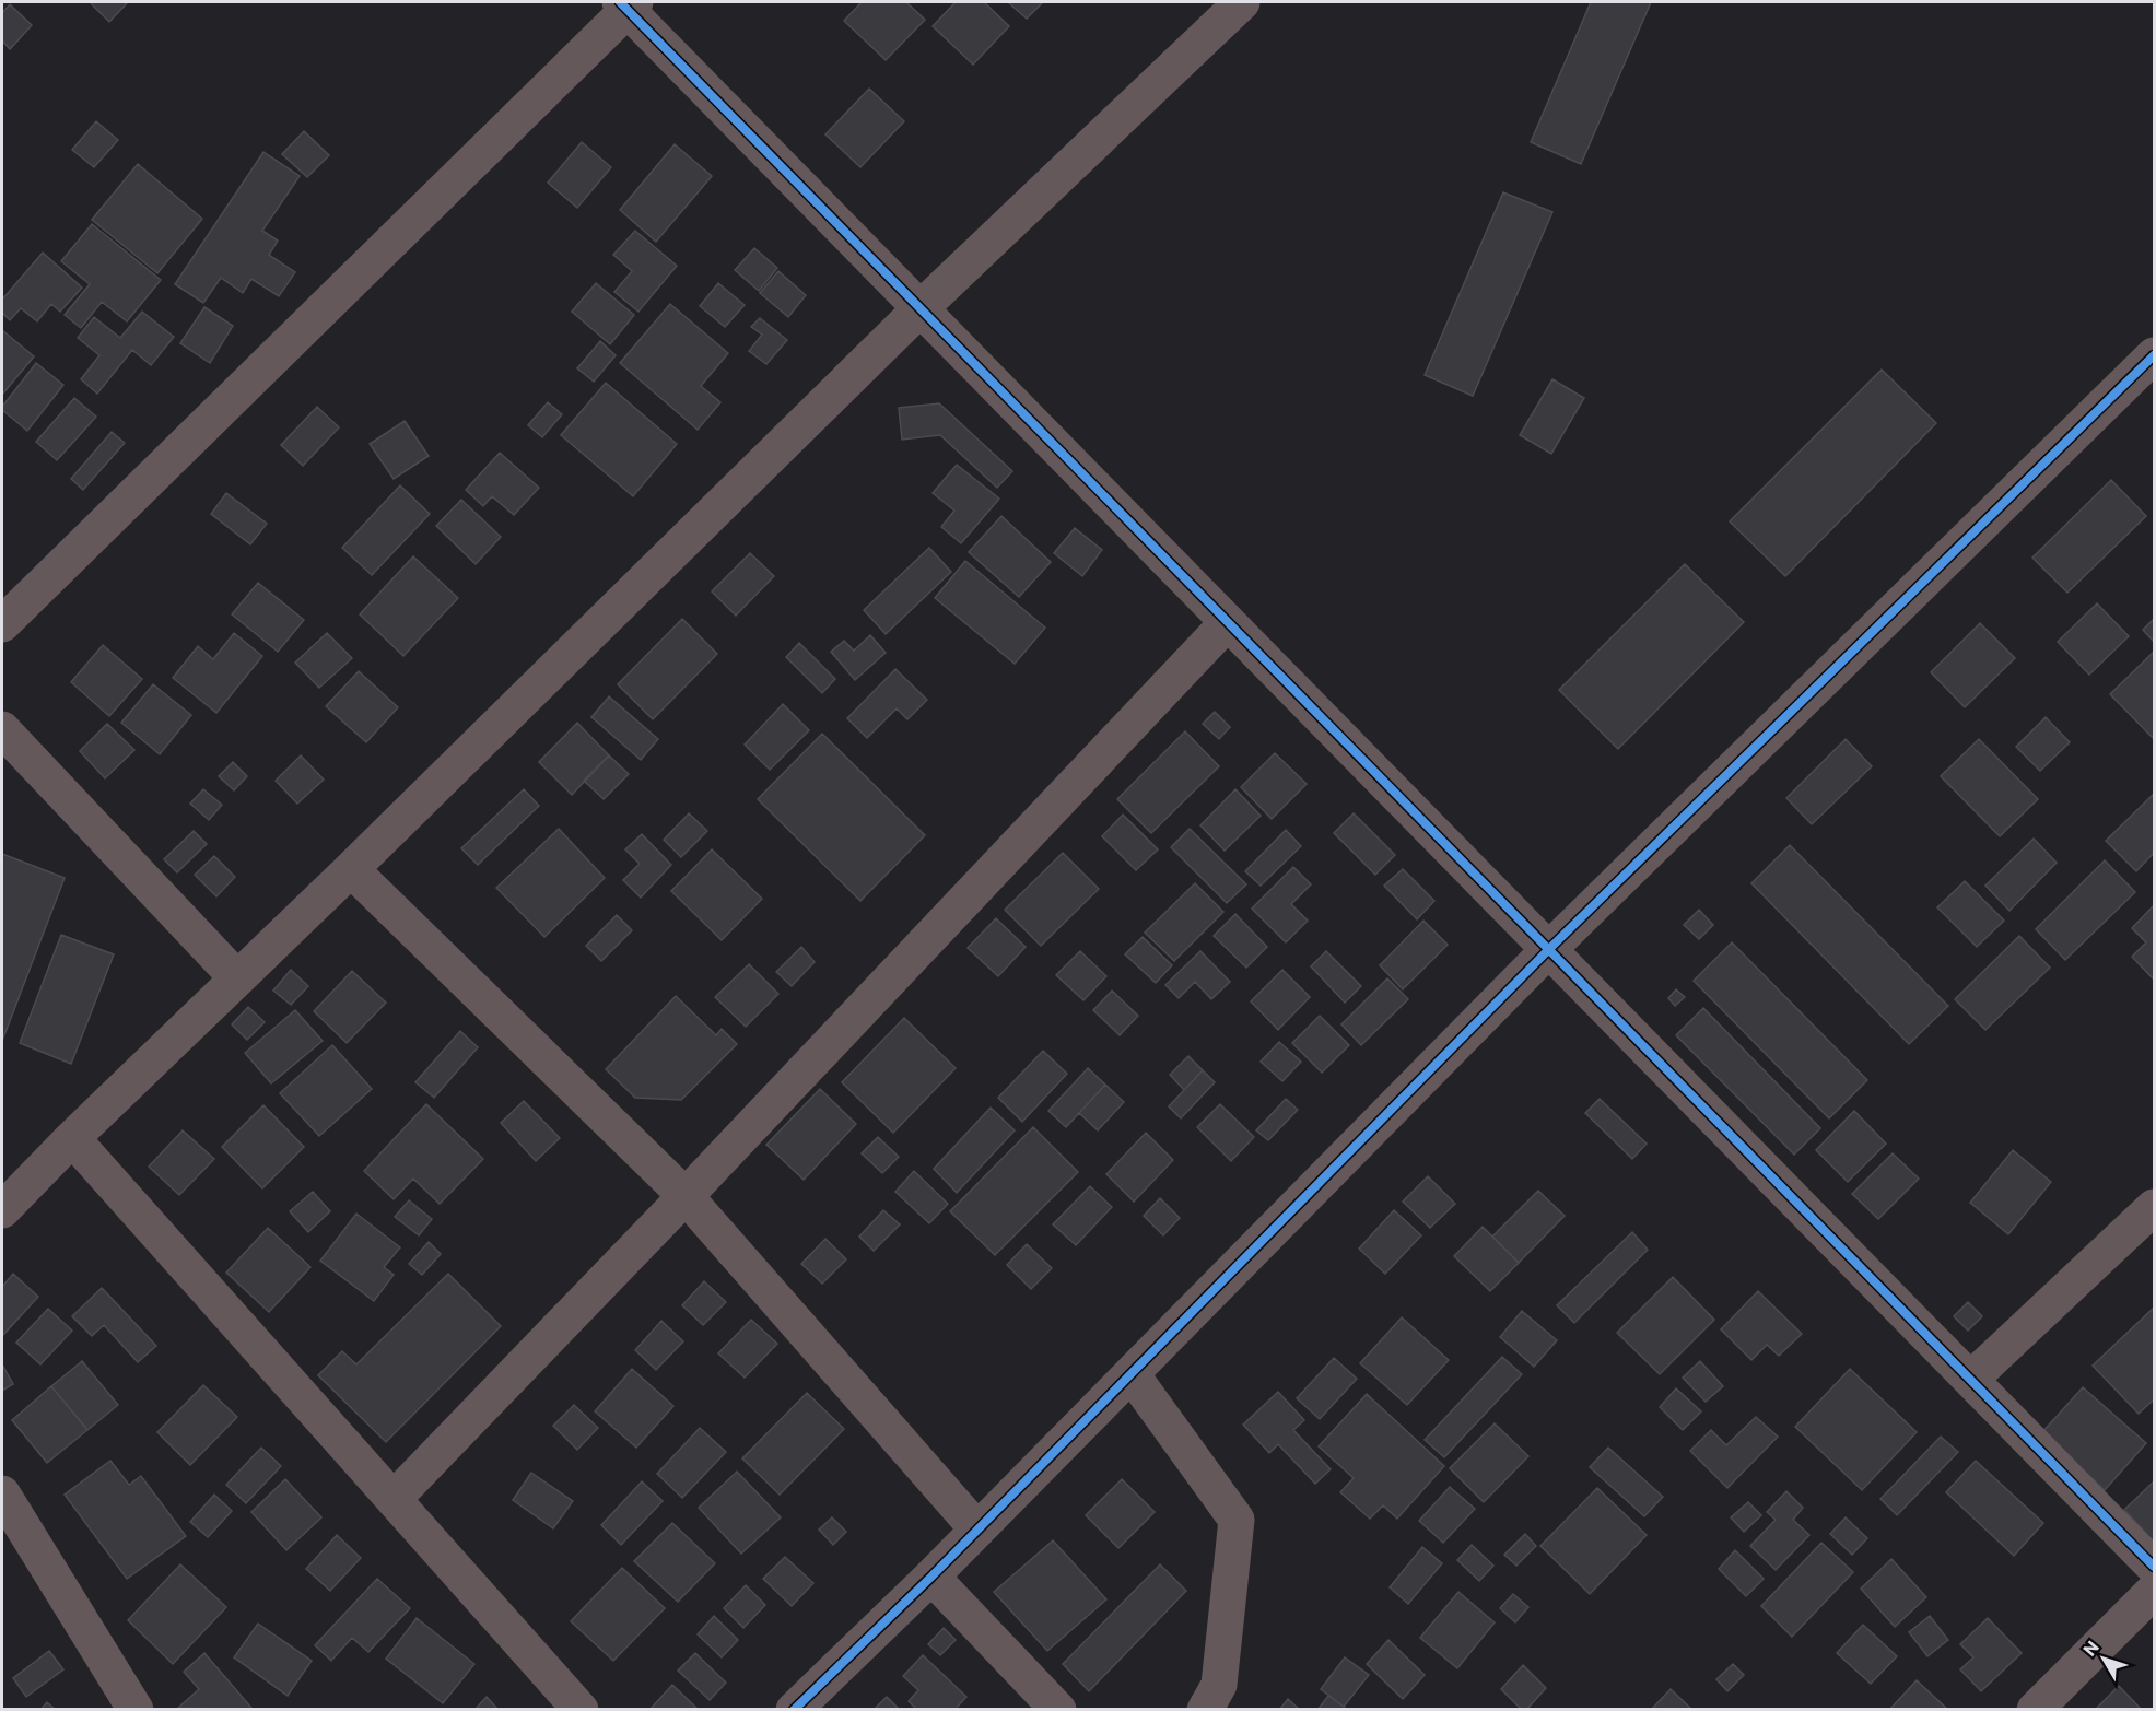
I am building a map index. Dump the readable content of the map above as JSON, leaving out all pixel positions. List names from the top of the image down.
{
  "north": "top left"
}
